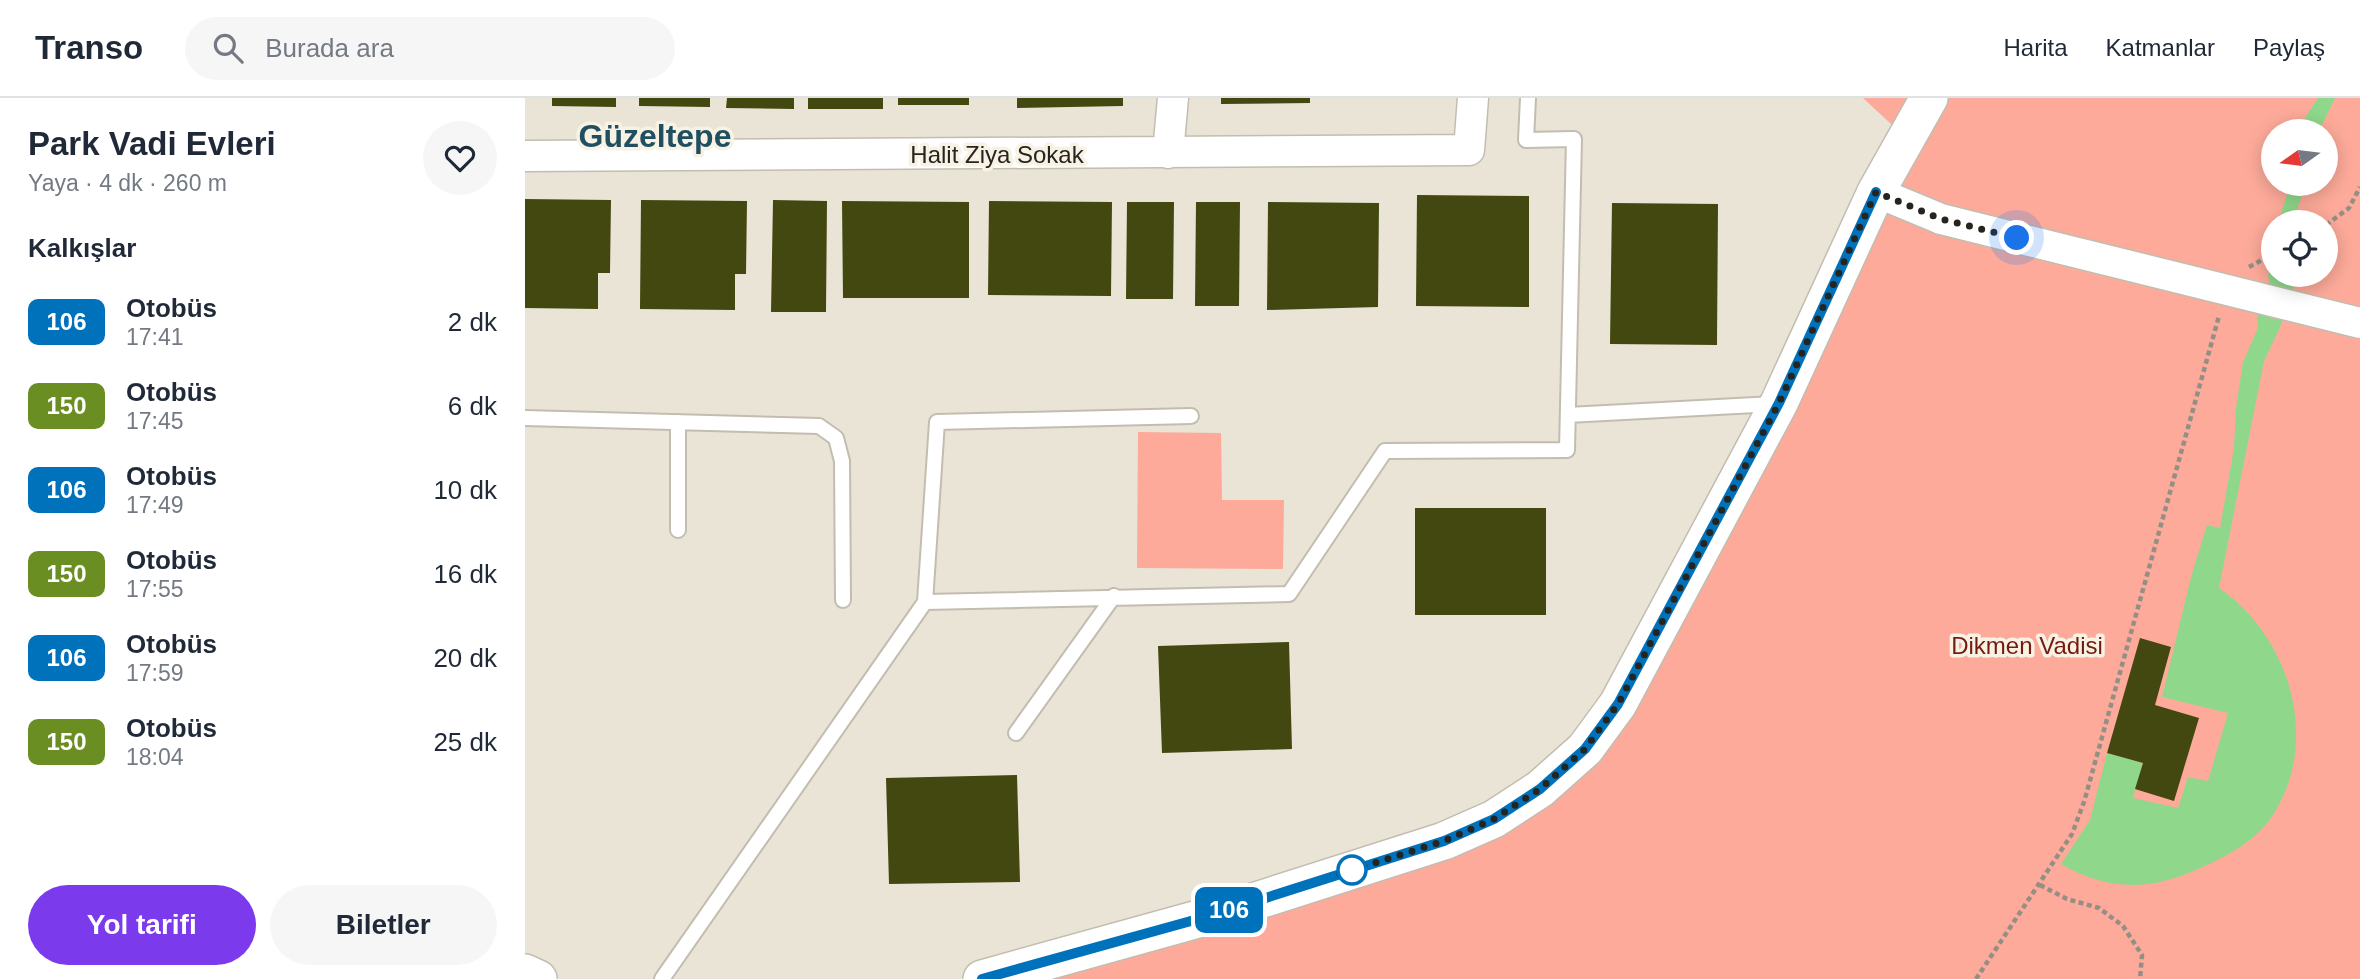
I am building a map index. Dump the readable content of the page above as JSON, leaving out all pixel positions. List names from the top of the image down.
{
  "streets": {
    "street": ["Halit Ziya Sokak"]
  },
  "districts": ["Güzeltepe"],
  "parks": ["Dikmen Vadisi"],
  "lines": ["bus line 106"],
  "north": "left",
  "page": {
    "header": "Transo",
    "search": "Burada ara",
    "nav": ["Harita", "Katmanlar", "Paylaş"],
    "heading": [
      ["Park Vadi Evleri", "Yaya · 4 dk · 260 m"],
      "Kalkışlar"
    ],
    "on_map": "106",
    "list": [
      {
        "mark": "106",
        "name": "Otobüs",
        "note": "17:41",
        "value": "2 dk"
      },
      {
        "mark": "150",
        "name": "Otobüs",
        "note": "17:45",
        "value": "6 dk"
      },
      {
        "mark": "106",
        "name": "Otobüs",
        "note": "17:49",
        "value": "10 dk"
      },
      {
        "mark": "150",
        "name": "Otobüs",
        "note": "17:55",
        "value": "16 dk"
      },
      {
        "mark": "106",
        "name": "Otobüs",
        "note": "17:59",
        "value": "20 dk"
      },
      {
        "mark": "150",
        "name": "Otobüs",
        "note": "18:04",
        "value": "25 dk"
      }
    ],
    "buttons": ["Yol tarifi", "Biletler"]
  }
}
